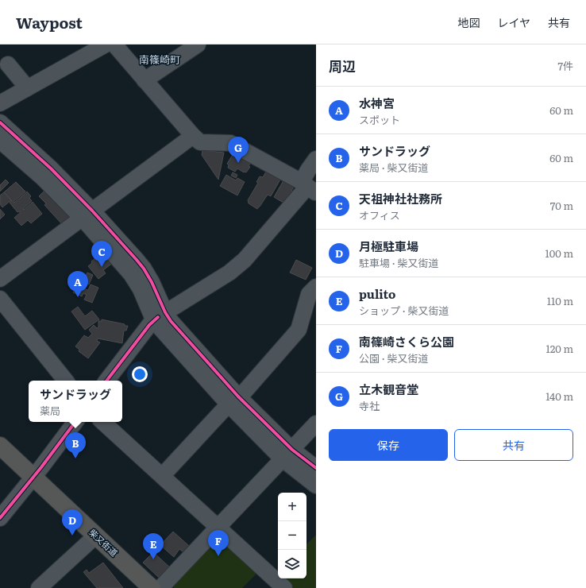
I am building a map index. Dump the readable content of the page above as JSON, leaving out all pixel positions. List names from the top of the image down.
{
  "streets": {
    "main road": ["柴又街道"]
  },
  "districts": ["南篠崎町"],
  "page": {
    "header": "Waypost",
    "nav": ["地図", "レイヤ", "共有"],
    "heading": ["周辺", "7件"],
    "list": [
      {
        "mark": "A",
        "name": "水神宮",
        "note": "スポット",
        "value": "60 m"
      },
      {
        "mark": "B",
        "name": "サンドラッグ",
        "note": "薬局 · 柴又街道",
        "value": "60 m"
      },
      {
        "mark": "C",
        "name": "天祖神社社務所",
        "note": "オフィス",
        "value": "70 m"
      },
      {
        "mark": "D",
        "name": "月極駐車場",
        "note": "駐車場 · 柴又街道",
        "value": "100 m"
      },
      {
        "mark": "E",
        "name": "pulito",
        "note": "ショップ · 柴又街道",
        "value": "110 m"
      },
      {
        "mark": "F",
        "name": "南篠崎さくら公園",
        "note": "公園 · 柴又街道",
        "value": "120 m"
      },
      {
        "mark": "G",
        "name": "立木観音堂",
        "note": "寺社",
        "value": "140 m"
      }
    ],
    "pins": [
      "G",
      "C",
      "A",
      "B",
      "D",
      "F",
      "E"
    ],
    "popup": ["サンドラッグ", "薬局"],
    "buttons": ["保存", "共有"],
    "map_buttons": ["+", "−"]
  }
}
